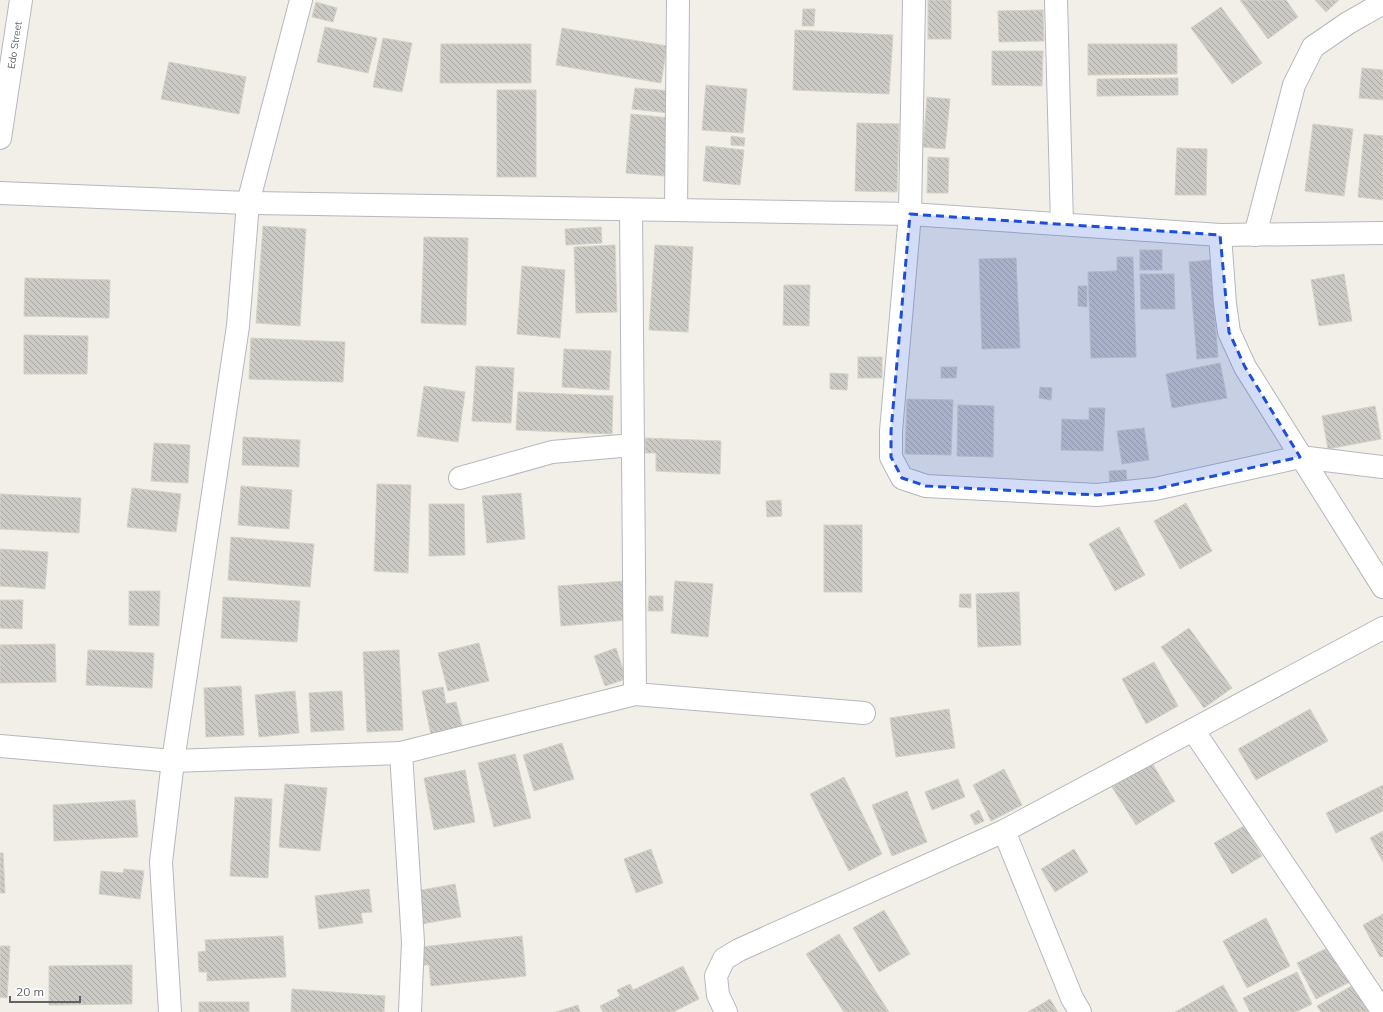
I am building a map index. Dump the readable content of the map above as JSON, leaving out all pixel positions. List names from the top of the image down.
{
  "streets": {
    "street": ["Edo Street"]
  },
  "scale_bar": "20 m"
}
